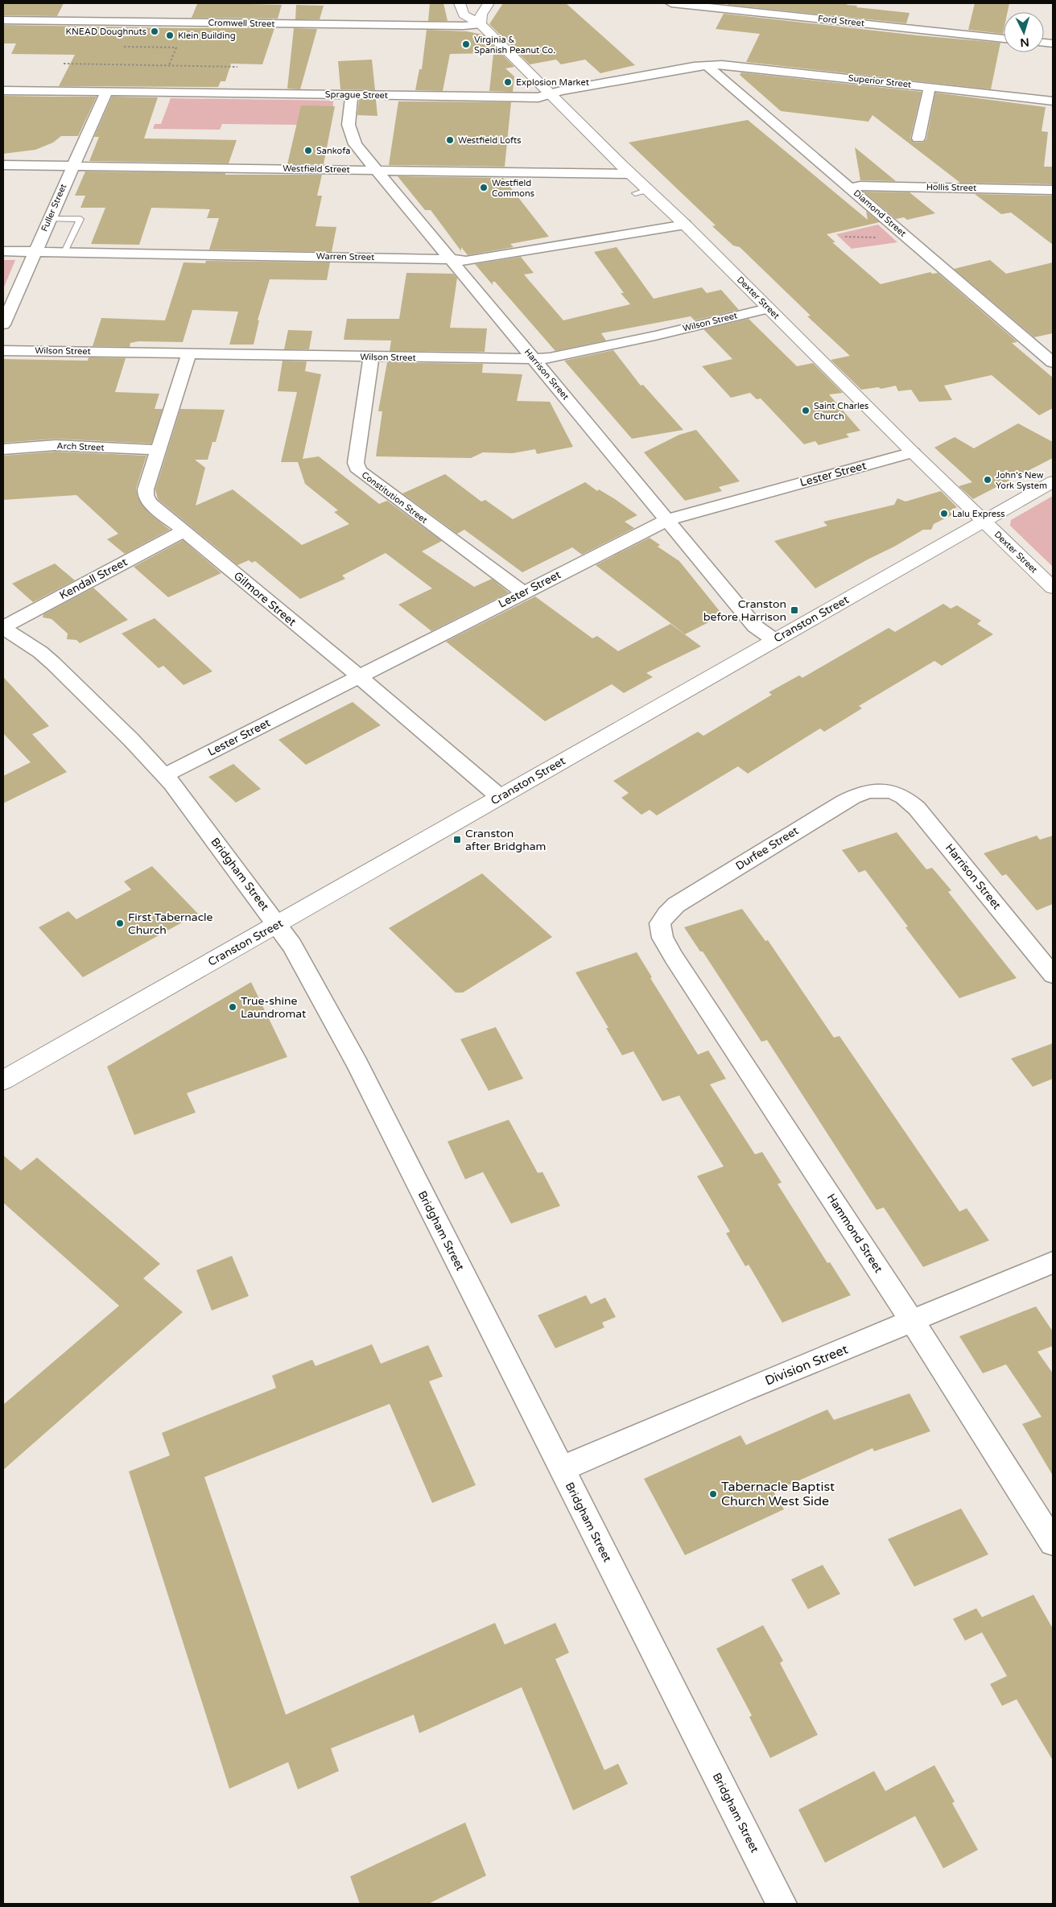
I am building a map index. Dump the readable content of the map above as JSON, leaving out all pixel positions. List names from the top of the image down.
{
  "streets": {
    "street": [
      "Ford Street",
      "Cromwell Street",
      "Superior Street",
      "Sprague Street",
      "Westfield Street",
      "Hollis Street",
      "Fuller Street",
      "Diamond Street",
      "Warren Street",
      "Dexter Street",
      "Wilson Street",
      "Harrison Street",
      "Arch Street",
      "Lester Street",
      "Constitution Street",
      "Kendall Street",
      "Gilmore Street",
      "Cranston Street",
      "Durfee Street",
      "Bridgham Street",
      "Hammond Street",
      "Division Street"
    ]
  },
  "crossings": [
    ["Cromwell Street", "Dexter Street"],
    ["Superior Street", "Sprague Street"],
    ["Superior Street", "Diamond Street"],
    ["Sprague Street", "Fuller Street"],
    ["Sprague Street", "Diamond Street"],
    ["Sprague Street", "Dexter Street"],
    ["Sprague Street", "Harrison Street"],
    ["Westfield Street", "Fuller Street"],
    ["Westfield Street", "Dexter Street"],
    ["Westfield Street", "Harrison Street"],
    ["Hollis Street", "Diamond Street"],
    ["Fuller Street", "Warren Street"],
    ["Warren Street", "Dexter Street"],
    ["Warren Street", "Harrison Street"],
    ["Dexter Street", "Wilson Street"],
    ["Dexter Street", "Lester Street"],
    ["Dexter Street", "Cranston Street"],
    ["Wilson Street", "Harrison Street"],
    ["Wilson Street", "Constitution Street"],
    ["Wilson Street", "Gilmore Street"],
    ["Harrison Street", "Lester Street"],
    ["Harrison Street", "Cranston Street"],
    ["Harrison Street", "Durfee Street"],
    ["Arch Street", "Gilmore Street"],
    ["Lester Street", "Constitution Street"],
    ["Lester Street", "Gilmore Street"],
    ["Lester Street", "Bridgham Street"],
    ["Kendall Street", "Gilmore Street"],
    ["Kendall Street", "Bridgham Street"],
    ["Gilmore Street", "Cranston Street"],
    ["Cranston Street", "Bridgham Street"],
    ["Durfee Street", "Hammond Street"],
    ["Bridgham Street", "Division Street"],
    ["Hammond Street", "Division Street"]
  ],
  "places": {
    "other": [
      "KNEAD Doughnuts",
      "Klein Building",
      "Virginia & Spanish Peanut Co.",
      "Explosion Market",
      "Westfield Lofts",
      "Sankofa",
      "Westfield Commons",
      "Saint Charles Church",
      "John's New York System",
      "Lalu Express",
      "First Tabernacle Church",
      "True-shine Laundromat",
      "Tabernacle Baptist Church West Side"
    ],
    "transit": ["Cranston before Harrison", "Cranston after Bridgham"]
  },
  "north": "bottom"
}
